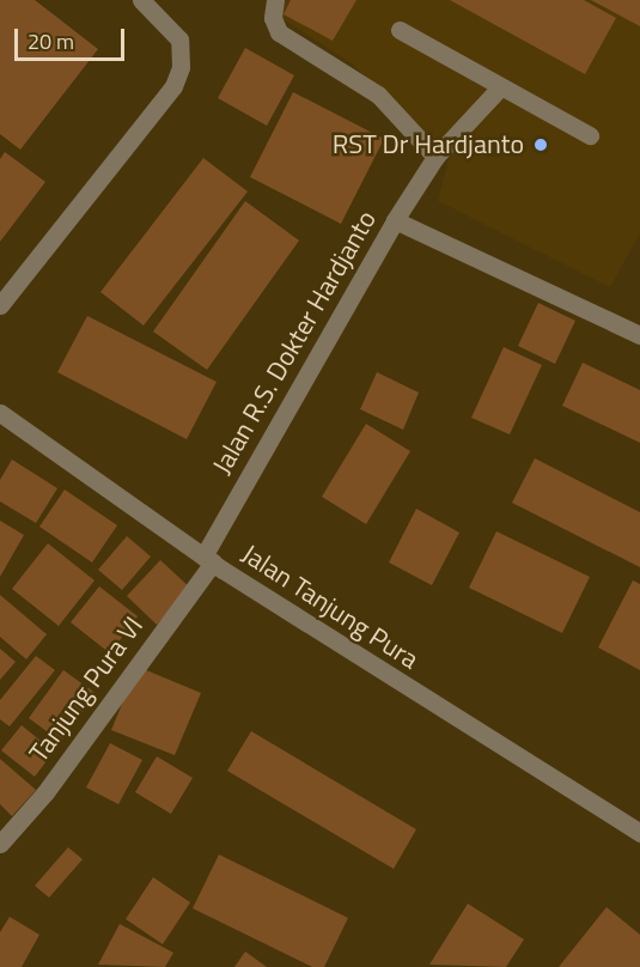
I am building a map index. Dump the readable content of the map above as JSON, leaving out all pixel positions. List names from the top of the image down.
{
  "streets": {
    "street": ["Jalan R.S. Dokter Hardjanto", "Jalan Tanjung Pura", "Tanjung Pura VI"]
  },
  "crossings": [
    ["Jalan R.S. Dokter Hardjanto", "Jalan Tanjung Pura"],
    ["Jalan R.S. Dokter Hardjanto", "Tanjung Pura VI"],
    ["Jalan Tanjung Pura", "Tanjung Pura VI"]
  ],
  "places": ["RST Dr Hardjanto"],
  "scale_bar": "20 m"
}
